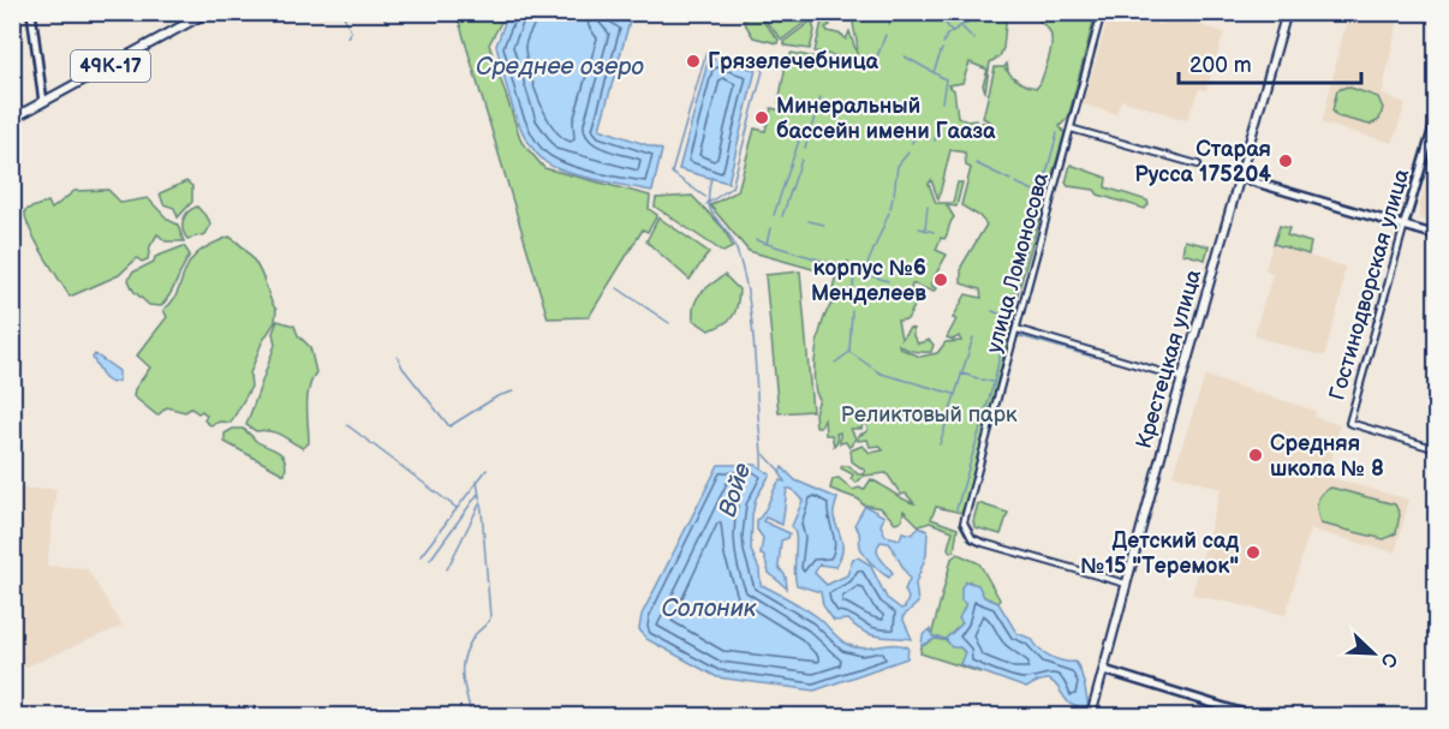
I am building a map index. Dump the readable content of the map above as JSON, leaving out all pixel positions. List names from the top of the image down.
{
  "streets": {
    "main road": ["49К-17", "Крестецкая улица"],
    "street": ["улица Ломоносова", "Гостинодворская улица"]
  },
  "crossings": [
    ["улица Ломоносова", "Крестецкая улица"]
  ],
  "water": ["Среднее озеро", "Войе", "Солоник"],
  "parks": ["Реликтовый парк"],
  "places": [
    "Грязелечебница",
    "Минеральный бассейн имени Гааза",
    "Старая Русса 175204",
    "корпус №6 Менделеев",
    "Средняя школа № 8",
    "Детский сад №15 \"Теремок\""
  ],
  "scale_bar": "200 m",
  "north": "bottom right"
}
